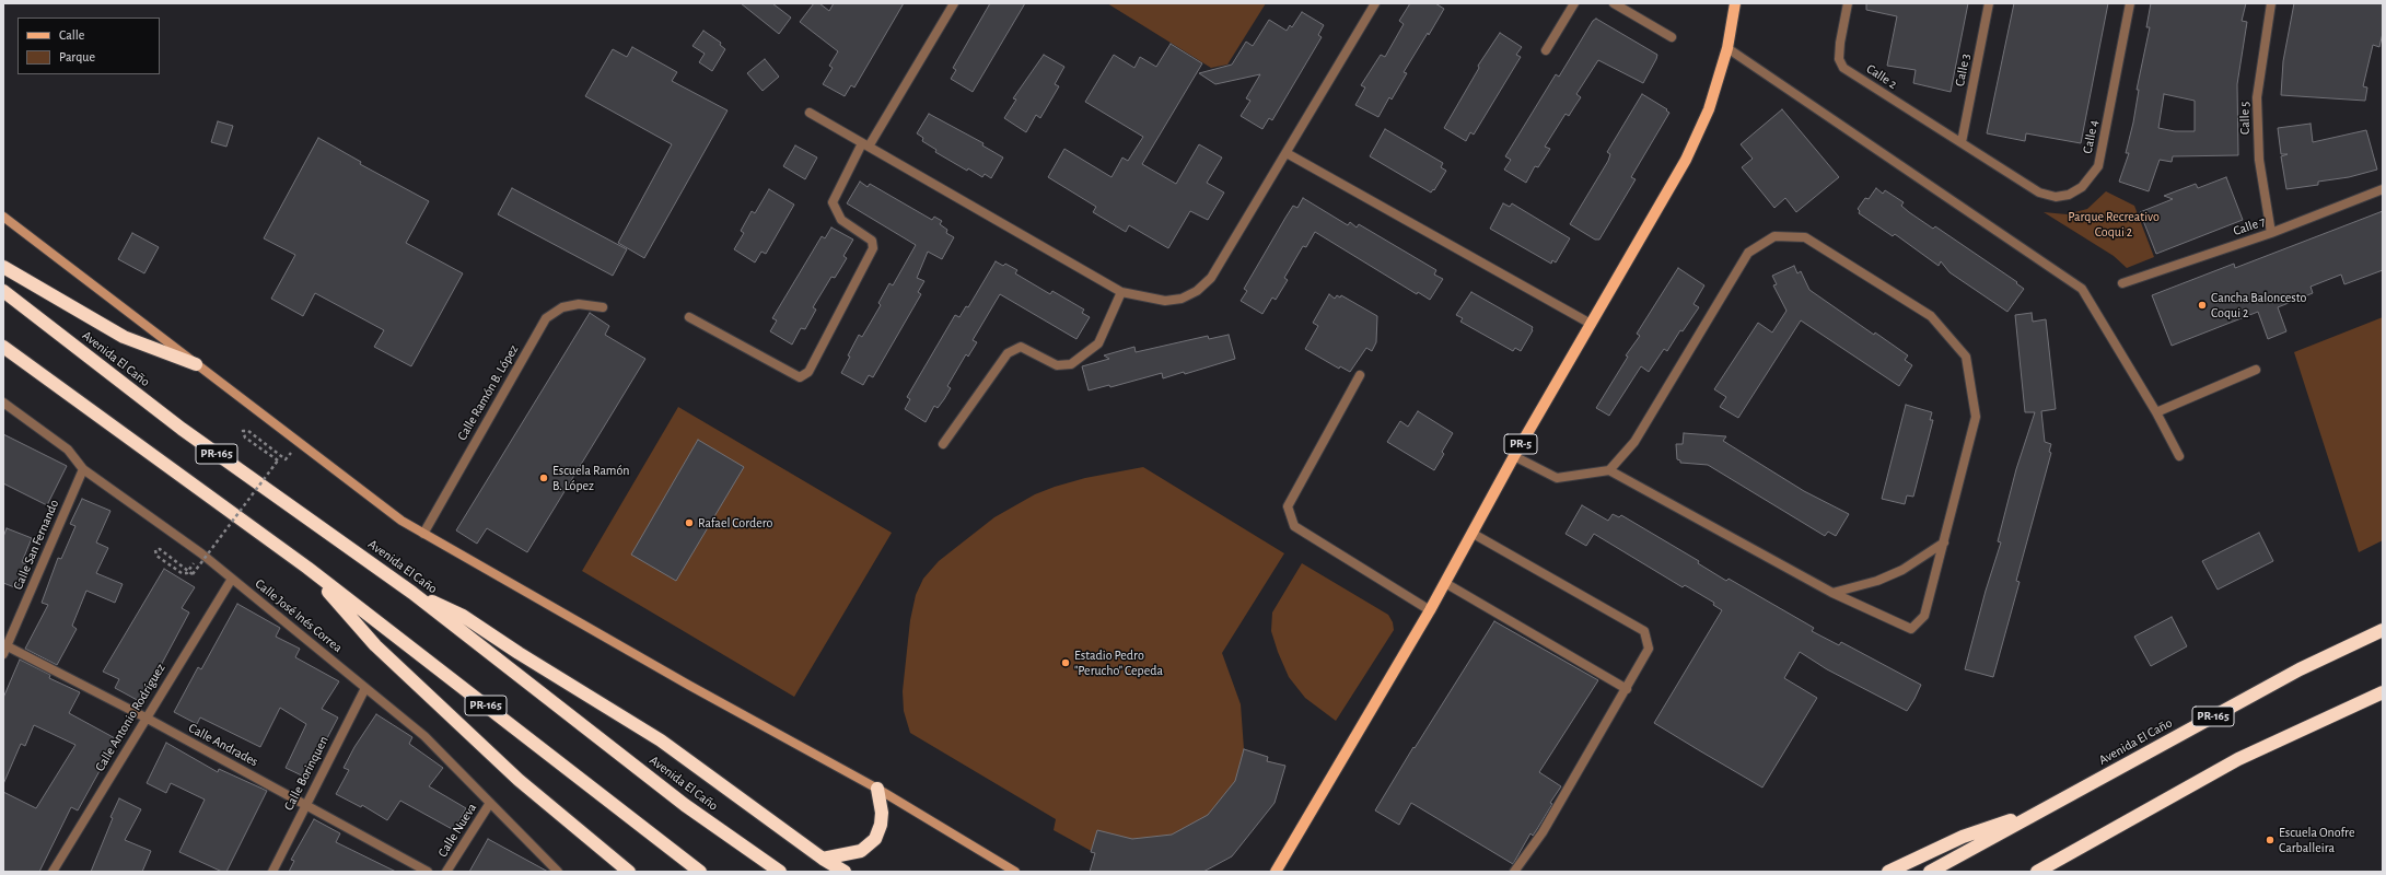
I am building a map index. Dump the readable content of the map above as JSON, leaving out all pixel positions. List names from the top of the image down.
{
  "streets": {
    "highway": ["Avenida El Caño", "PR-165"],
    "main road": ["PR-5"],
    "street": [
      "Calle 3",
      "Calle 2",
      "Calle 5",
      "Calle 4",
      "Calle 7",
      "Calle Ramón B. López",
      "Calle San Fernando",
      "Calle José Inés Correa",
      "Calle Antonio Rodríguez",
      "Calle Andrades",
      "Calle Borinquen",
      "Calle Nueva"
    ]
  },
  "crossings": [
    ["Calle 3", "Calle 2"],
    ["Calle 3", "Calle 4"],
    ["Calle 2", "Calle 4"],
    ["Calle 5", "Calle 7"],
    ["Calle San Fernando", "Calle José Inés Correa"],
    ["Calle San Fernando", "Calle Andrades"],
    ["Calle José Inés Correa", "Calle Antonio Rodríguez"],
    ["Calle José Inés Correa", "Calle Borinquen"],
    ["Calle José Inés Correa", "Calle Nueva"],
    ["Calle Antonio Rodríguez", "Calle Andrades"],
    ["Calle Andrades", "Calle Borinquen"]
  ],
  "parks": ["Parque Recreativo Coqui 2"],
  "places": [
    "Cancha Baloncesto Coqui 2",
    "Escuela Ramón B. López",
    "Rafael Cordero",
    "Estadio Pedro \"Perucho\" Cepeda",
    "Escuela Onofre Carballeira"
  ],
  "legend": ["Calle", "Parque"]
}
